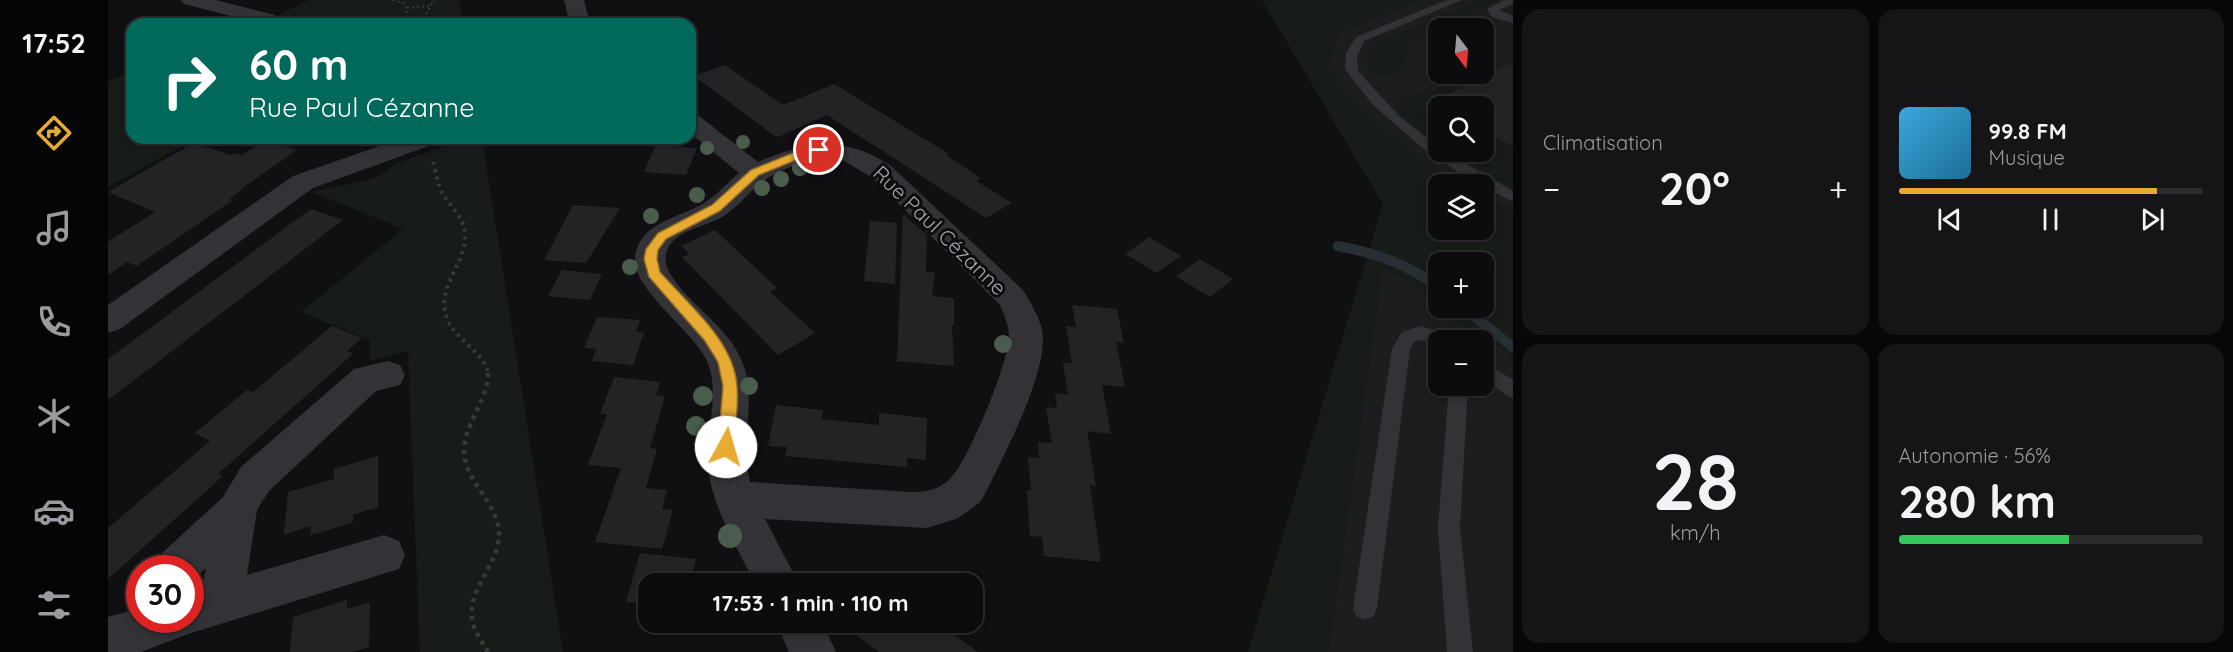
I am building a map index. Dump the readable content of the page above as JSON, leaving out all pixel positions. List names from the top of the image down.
{
  "streets": {
    "street": ["Rue Paul Cézanne"]
  },
  "north": "bottom",
  "page": {
    "tabs": "17:52",
    "tile": [
      "Climatisation",
      ["28", "km/h"],
      ["Autonomie · 56%", "280 km"]
    ],
    "map_buttons": ["+", "−"],
    "turn": ["60 m", "Rue Paul Cézanne"],
    "song": ["99.8 FM", "Musique"],
    "heat": ["−", "20°", "+"],
    "limit": "30",
    "trip": "17:53 · 1 min · 110 m"
  }
}
